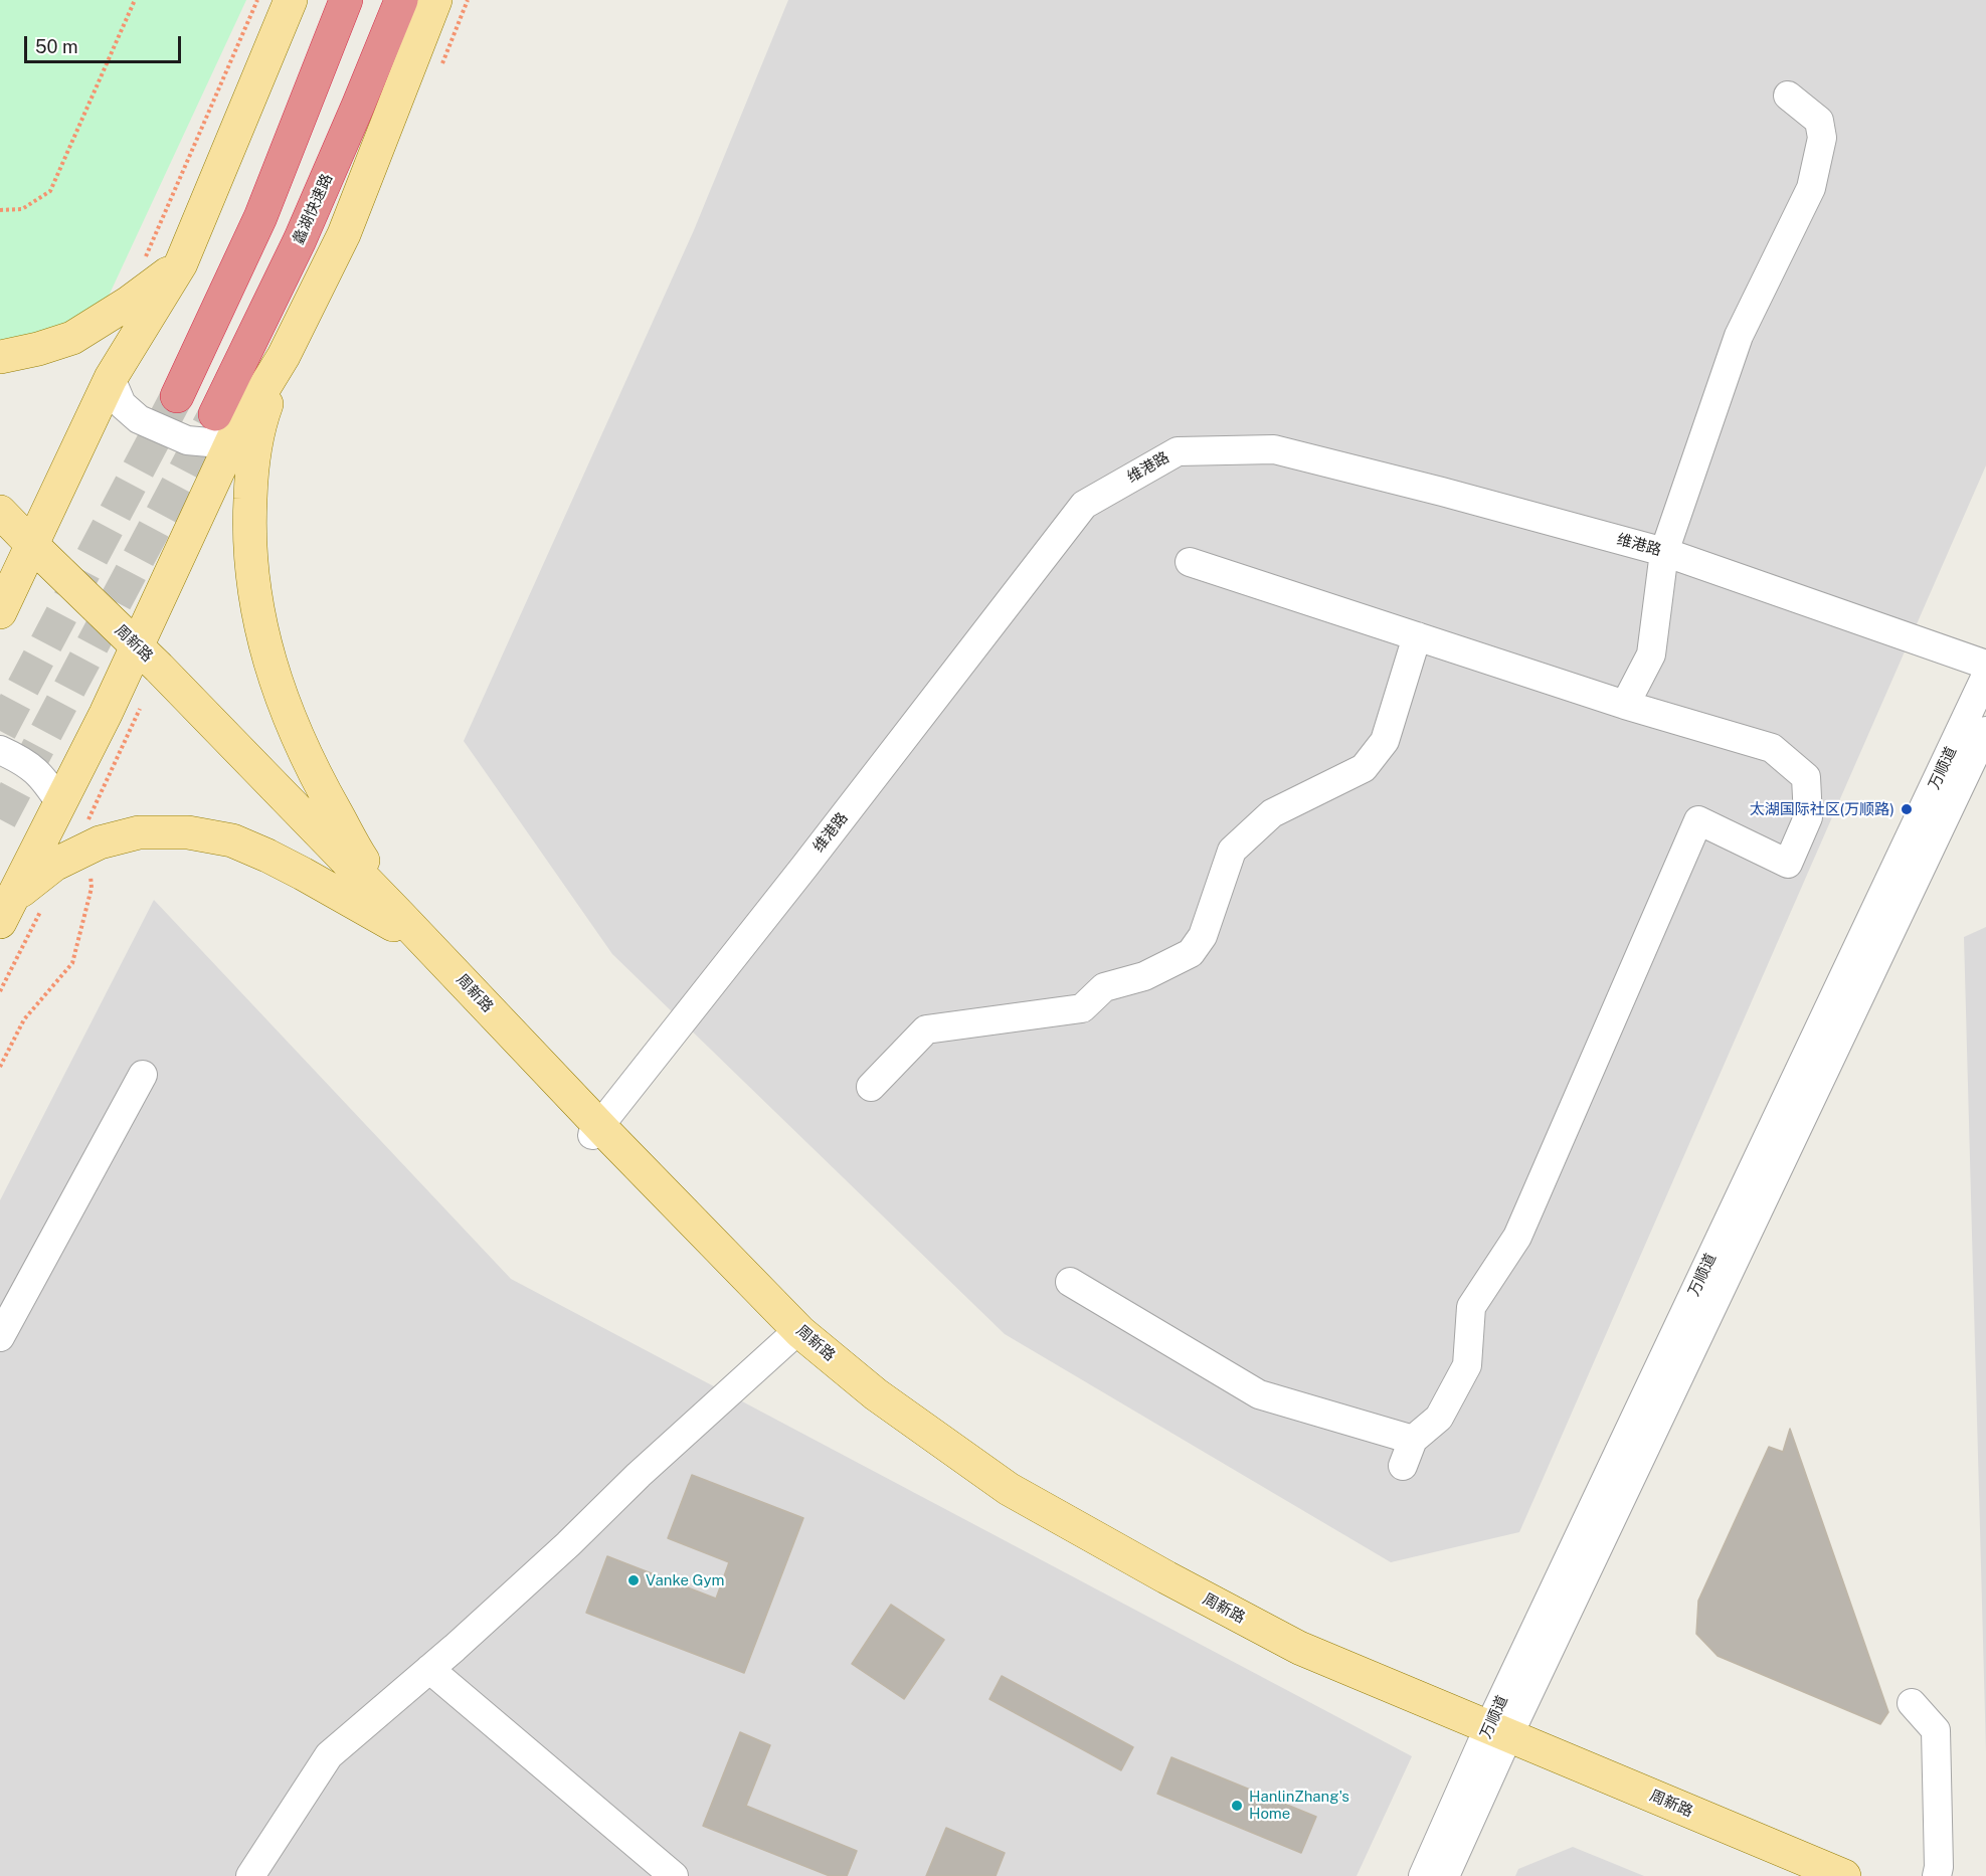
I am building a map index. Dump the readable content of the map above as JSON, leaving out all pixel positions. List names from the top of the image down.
{
  "streets": {
    "highway": ["蠡湖快速路"],
    "main road": ["周新路"],
    "street": ["维港路", "万顺道"]
  },
  "crossings": [
    ["维港路", "周新路"],
    ["维港路", "万顺道"],
    ["周新路", "万顺道"]
  ],
  "places": ["太湖国际社区(万顺路)", "Vanke Gym", "HanlinZhang's Home"],
  "scale_bar": "50 m"
}
